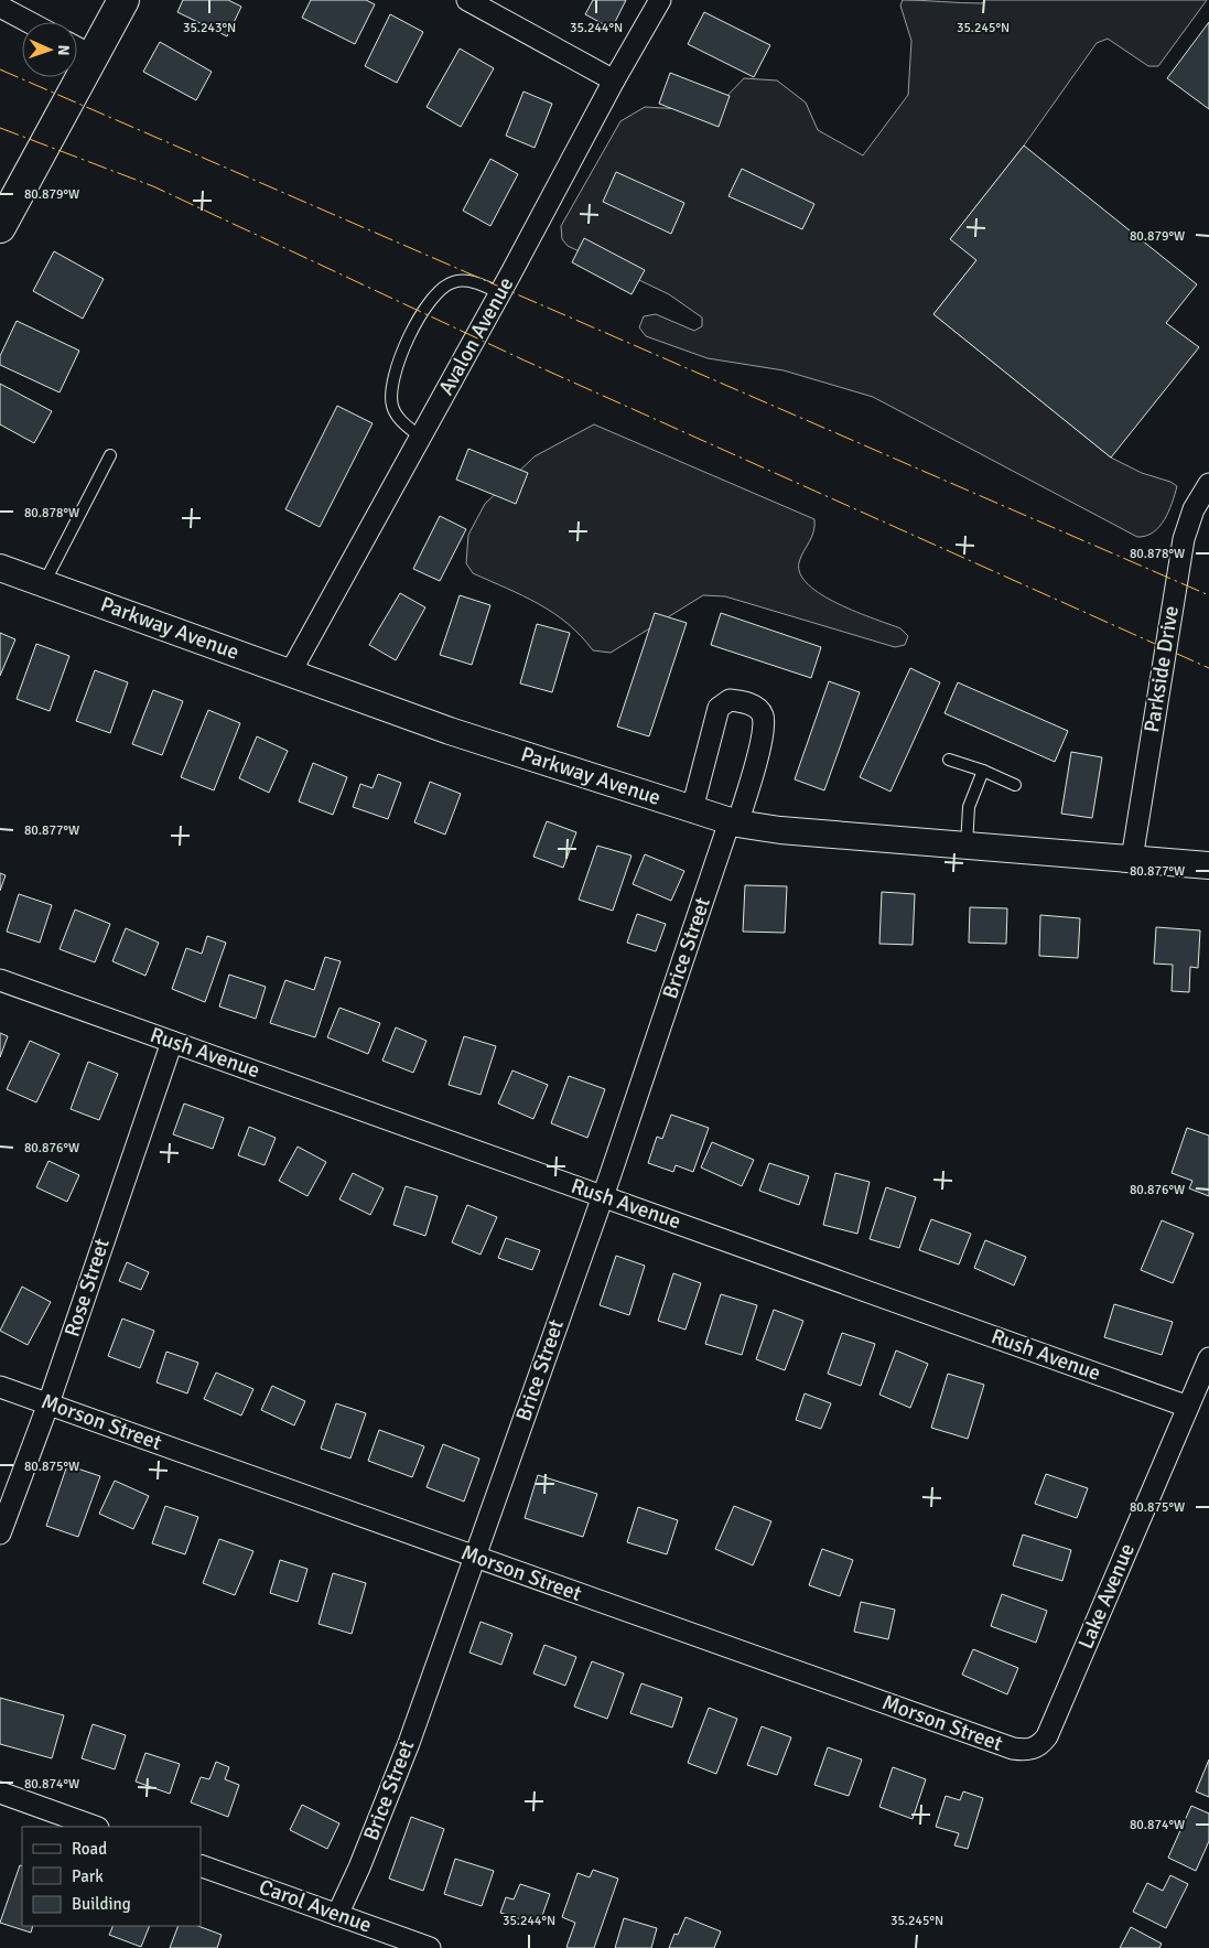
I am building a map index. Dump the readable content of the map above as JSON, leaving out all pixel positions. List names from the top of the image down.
{
  "streets": {
    "street": [
      "Avalon Avenue",
      "Parkway Avenue",
      "Parkside Drive",
      "Brice Street",
      "Rush Avenue",
      "Rose Street",
      "Morson Street",
      "Lake Avenue",
      "Carol Avenue"
    ]
  },
  "crossings": [
    ["Avalon Avenue", "Parkway Avenue"],
    ["Parkway Avenue", "Parkside Drive"],
    ["Parkway Avenue", "Brice Street"],
    ["Brice Street", "Rush Avenue"],
    ["Brice Street", "Morson Street"],
    ["Brice Street", "Carol Avenue"],
    ["Rush Avenue", "Rose Street"],
    ["Rush Avenue", "Lake Avenue"],
    ["Rose Street", "Morson Street"],
    ["Morson Street", "Lake Avenue"]
  ],
  "legend": ["Road", "Park", "Building"],
  "north": "right",
  "coordinates": [
    "35.243°N",
    "35.244°N",
    "35.245°N",
    "80.879°W",
    "80.878°W",
    "80.877°W",
    "80.876°W",
    "80.875°W",
    "80.874°W"
  ]
}
